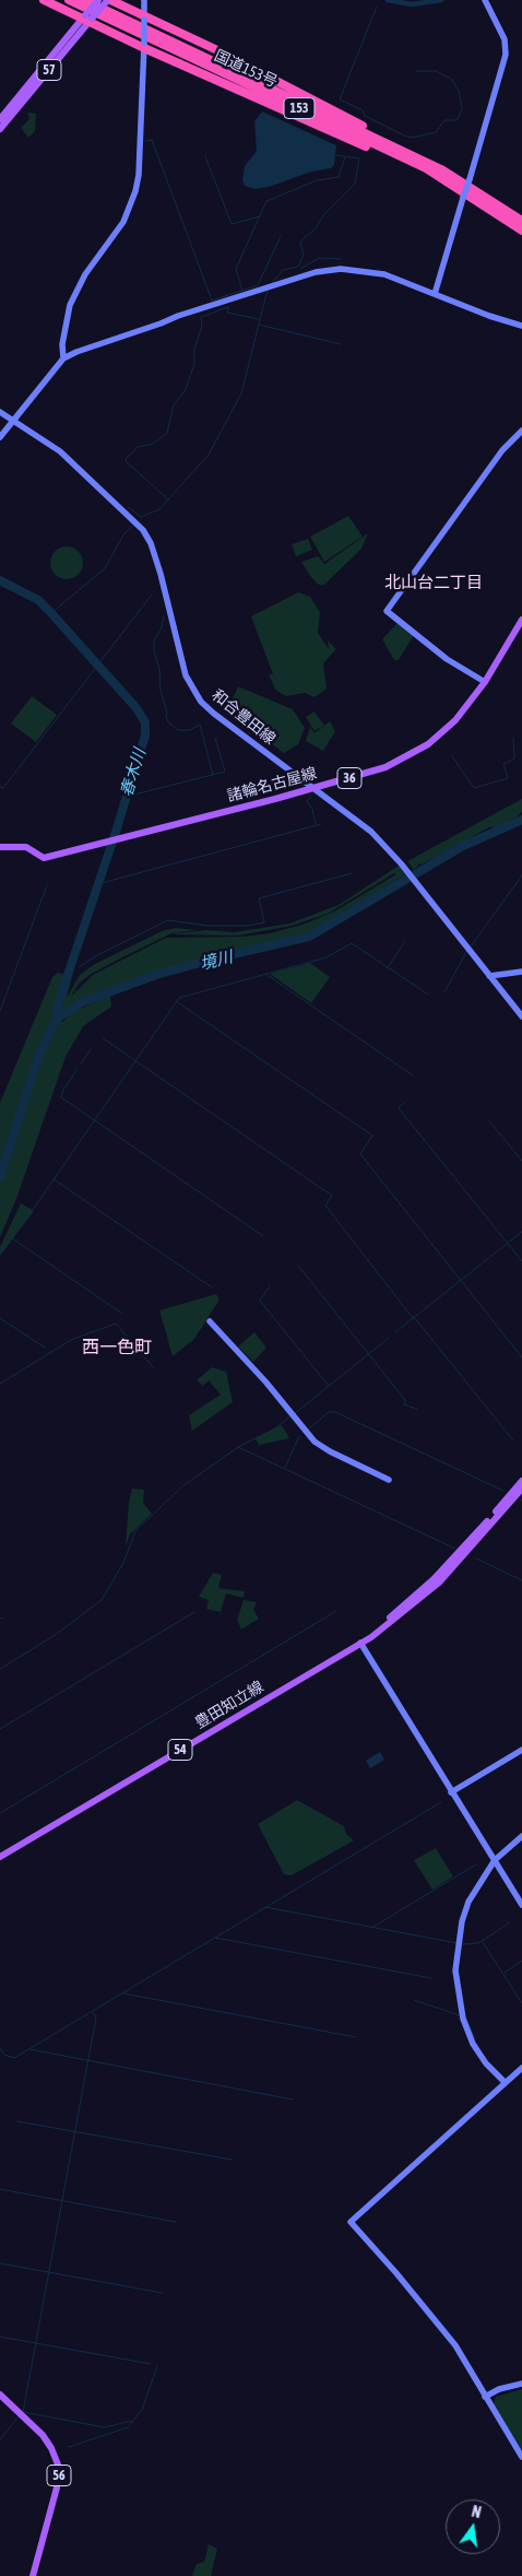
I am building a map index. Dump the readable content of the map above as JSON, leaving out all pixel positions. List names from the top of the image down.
{
  "streets": {
    "highway": ["国道153号", "153"],
    "main road": [
      "57",
      "36",
      "諸輪名古屋線",
      "豊田知立線",
      "54",
      "56"
    ],
    "street": ["和合豊田線"]
  },
  "crossings": [
    ["国道153号", "153"],
    ["57", "153"],
    ["和合豊田線", "諸輪名古屋線"]
  ],
  "districts": ["北山台二丁目", "西一色町"],
  "water": ["春木川", "境川"],
  "north": "top"
}
